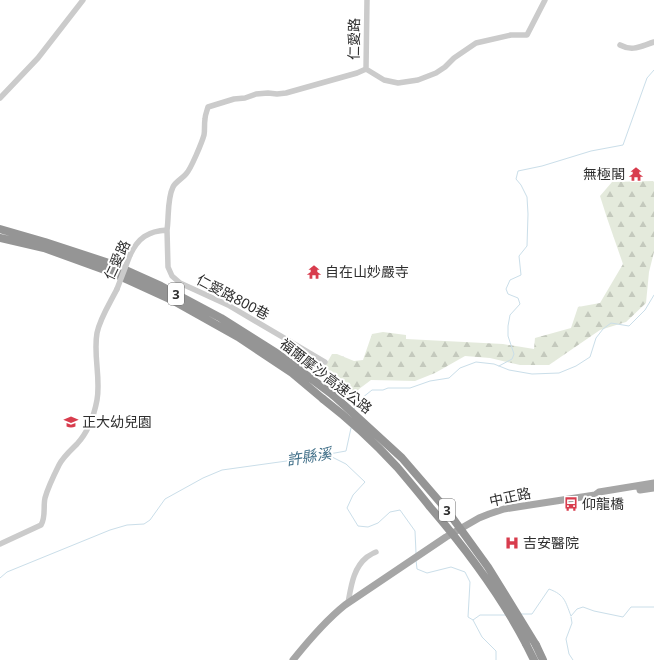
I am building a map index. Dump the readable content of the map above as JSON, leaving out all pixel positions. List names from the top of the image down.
{
  "streets": {
    "highway": ["3", "福爾摩沙高速公路"],
    "main road": ["中正路"],
    "street": ["仁愛路", "仁愛路800巷"]
  },
  "crossings": [
    ["仁愛路", "仁愛路800巷"]
  ],
  "water": ["許縣溪"],
  "places": {
    "temple": ["無極閣", "自在山妙嚴寺"],
    "school or university": ["正大幼兒園"],
    "bus stop": ["仰龍橋"],
    "hospital": ["吉安醫院"]
  }
}
